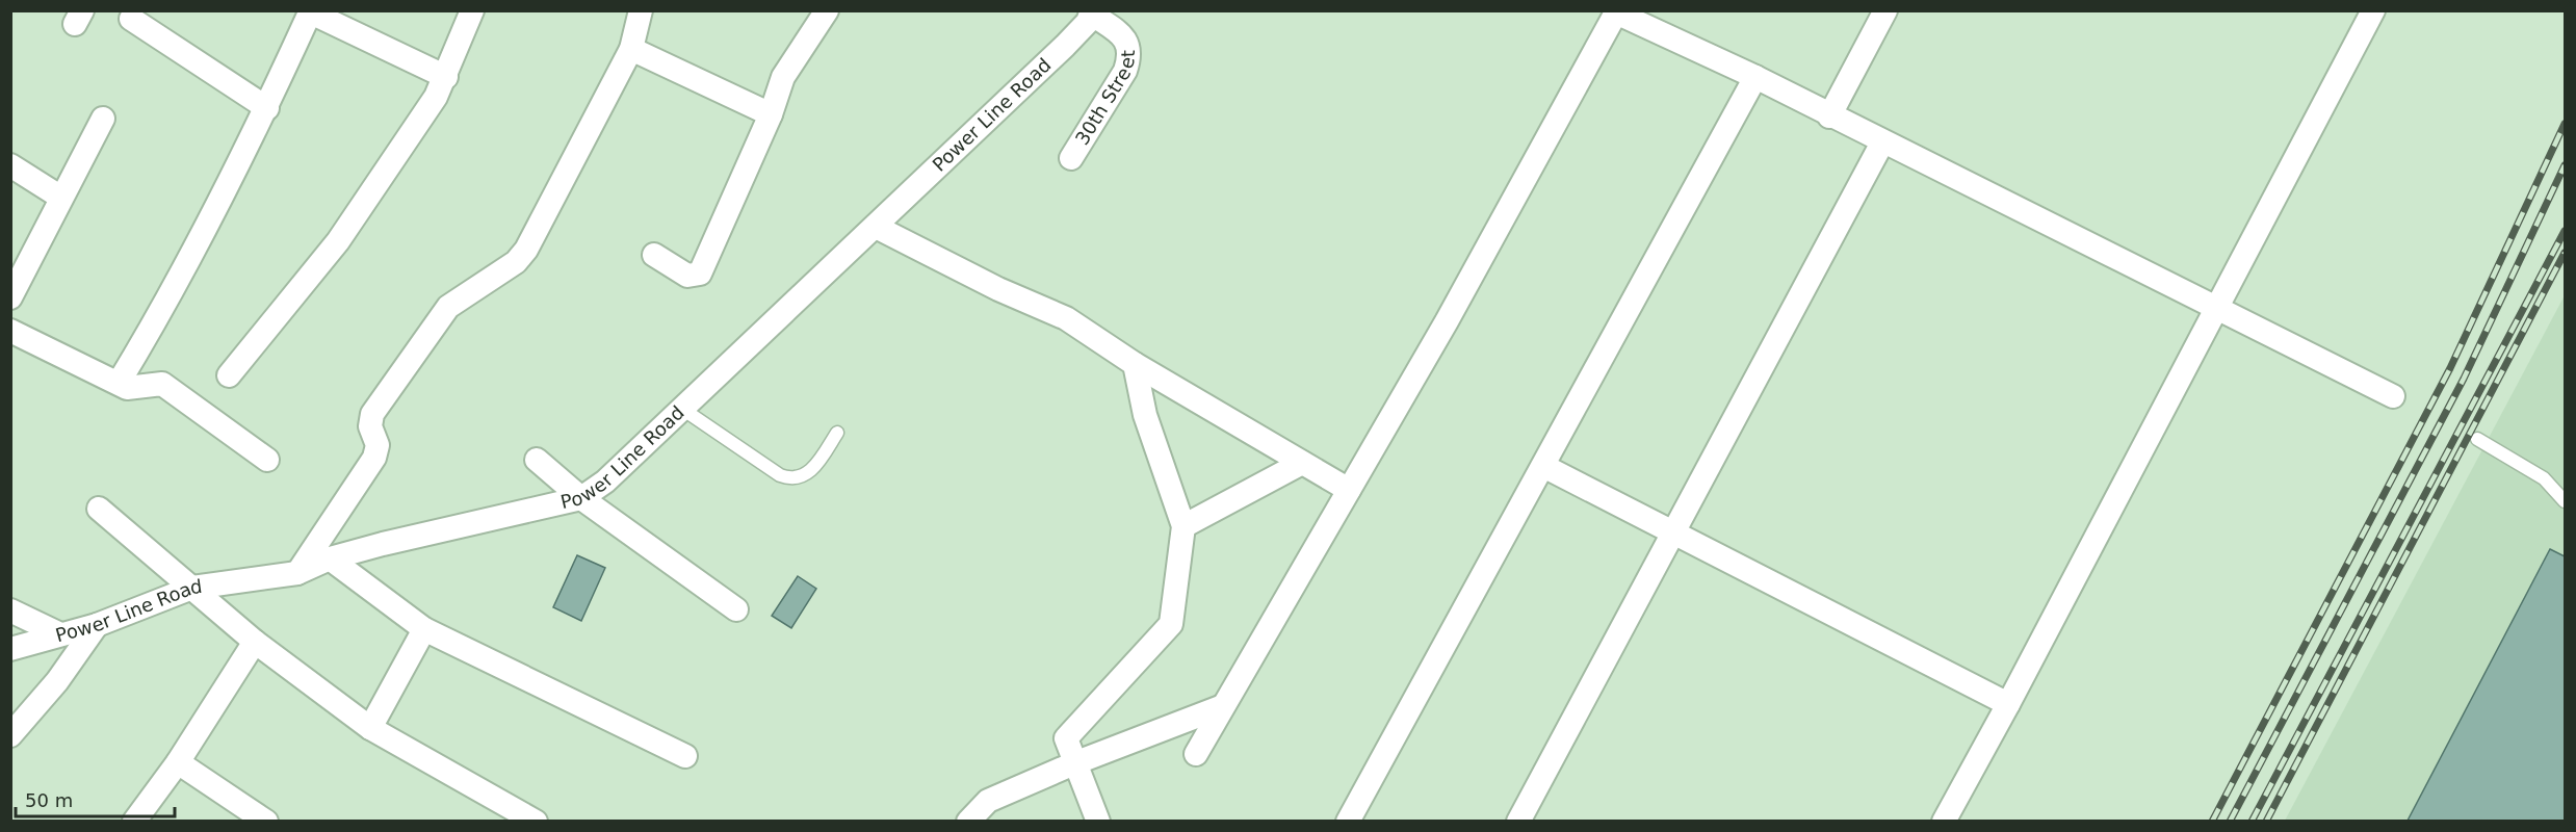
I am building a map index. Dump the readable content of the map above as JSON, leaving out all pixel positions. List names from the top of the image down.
{
  "streets": {
    "street": ["30th Street", "Power Line Road"]
  },
  "crossings": [
    ["30th Street", "Power Line Road"]
  ],
  "scale_bar": "50 m"
}
